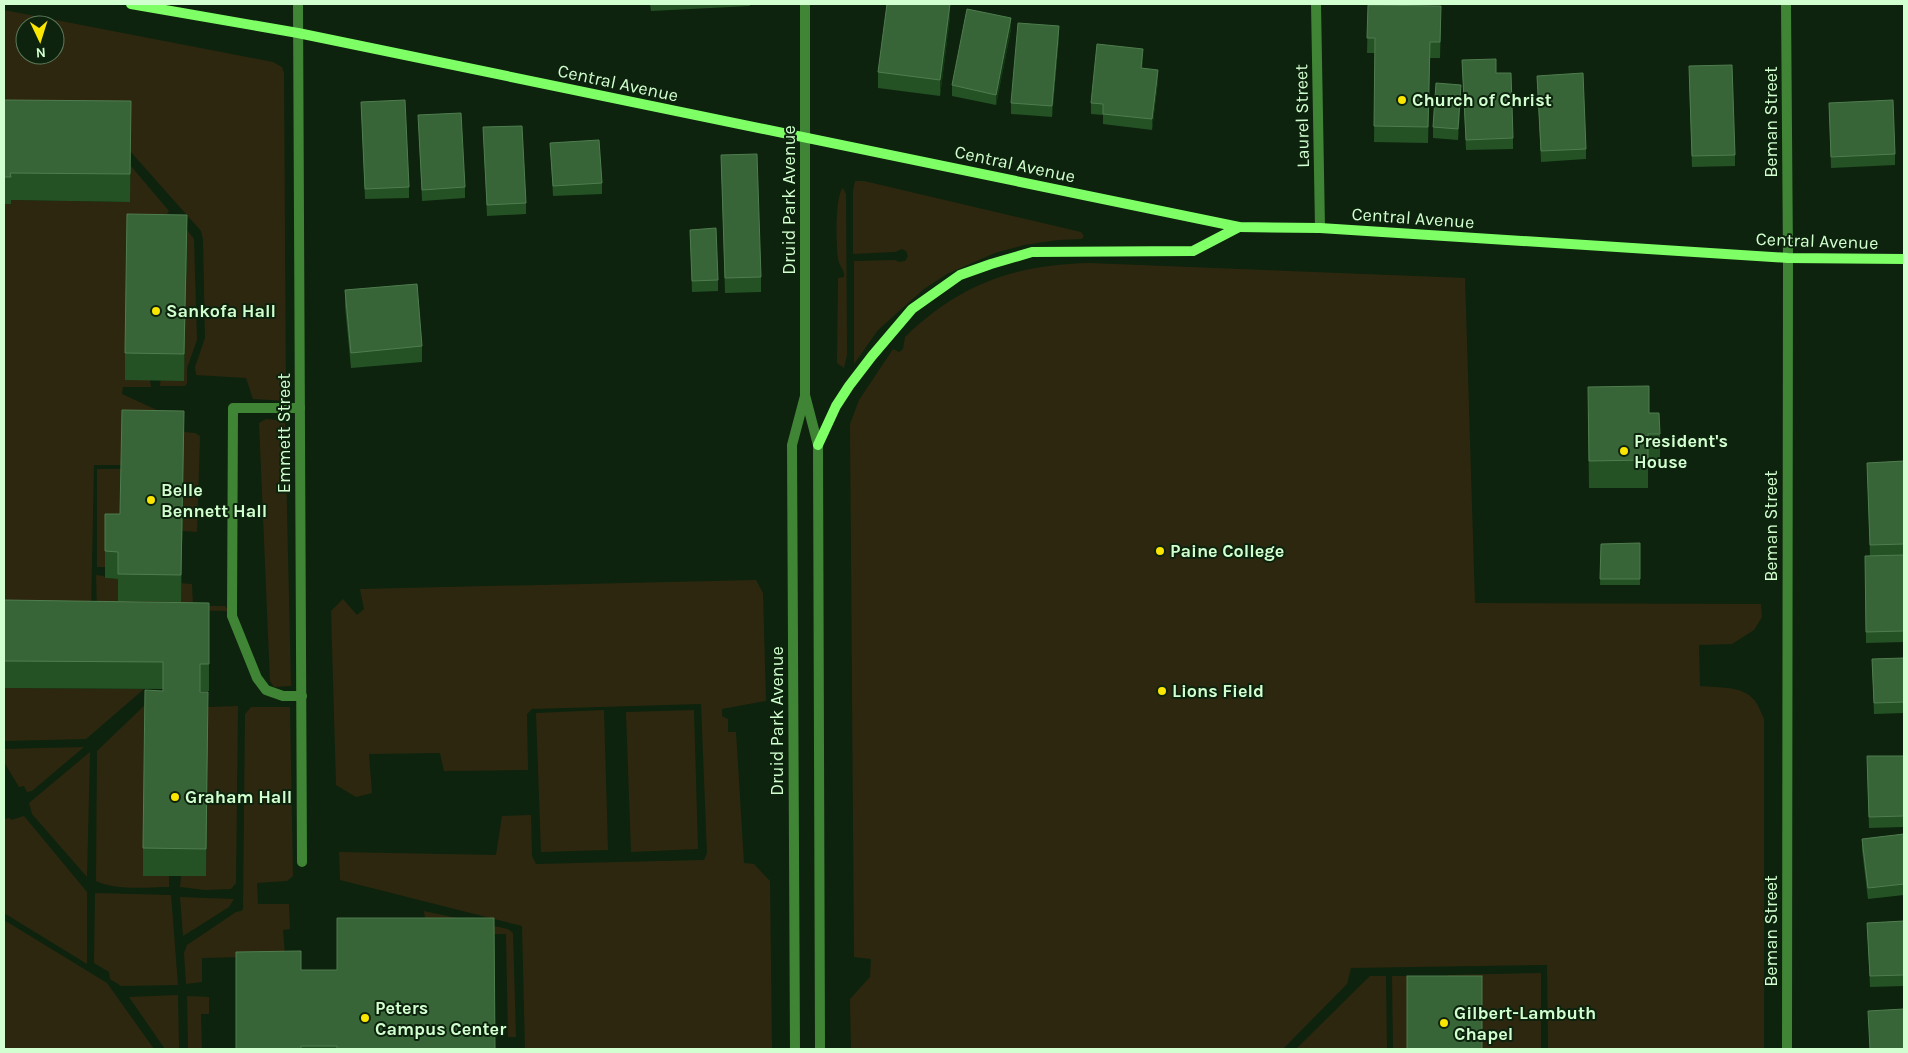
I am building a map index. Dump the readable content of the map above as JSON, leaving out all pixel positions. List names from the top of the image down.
{
  "streets": {
    "main road": ["Central Avenue"],
    "street": [
      "Laurel Street",
      "Beman Street",
      "Druid Park Avenue",
      "Emmett Street"
    ]
  },
  "crossings": [
    ["Central Avenue", "Laurel Street"],
    ["Central Avenue", "Beman Street"],
    ["Central Avenue", "Druid Park Avenue"],
    ["Central Avenue", "Emmett Street"]
  ],
  "places": [
    "Church of Christ",
    "Sankofa Hall",
    "President's House",
    "Belle Bennett Hall",
    "Paine College",
    "Lions Field",
    "Graham Hall",
    "Peters Campus Center",
    "Gilbert-Lambuth Chapel"
  ],
  "north": "bottom"
}
